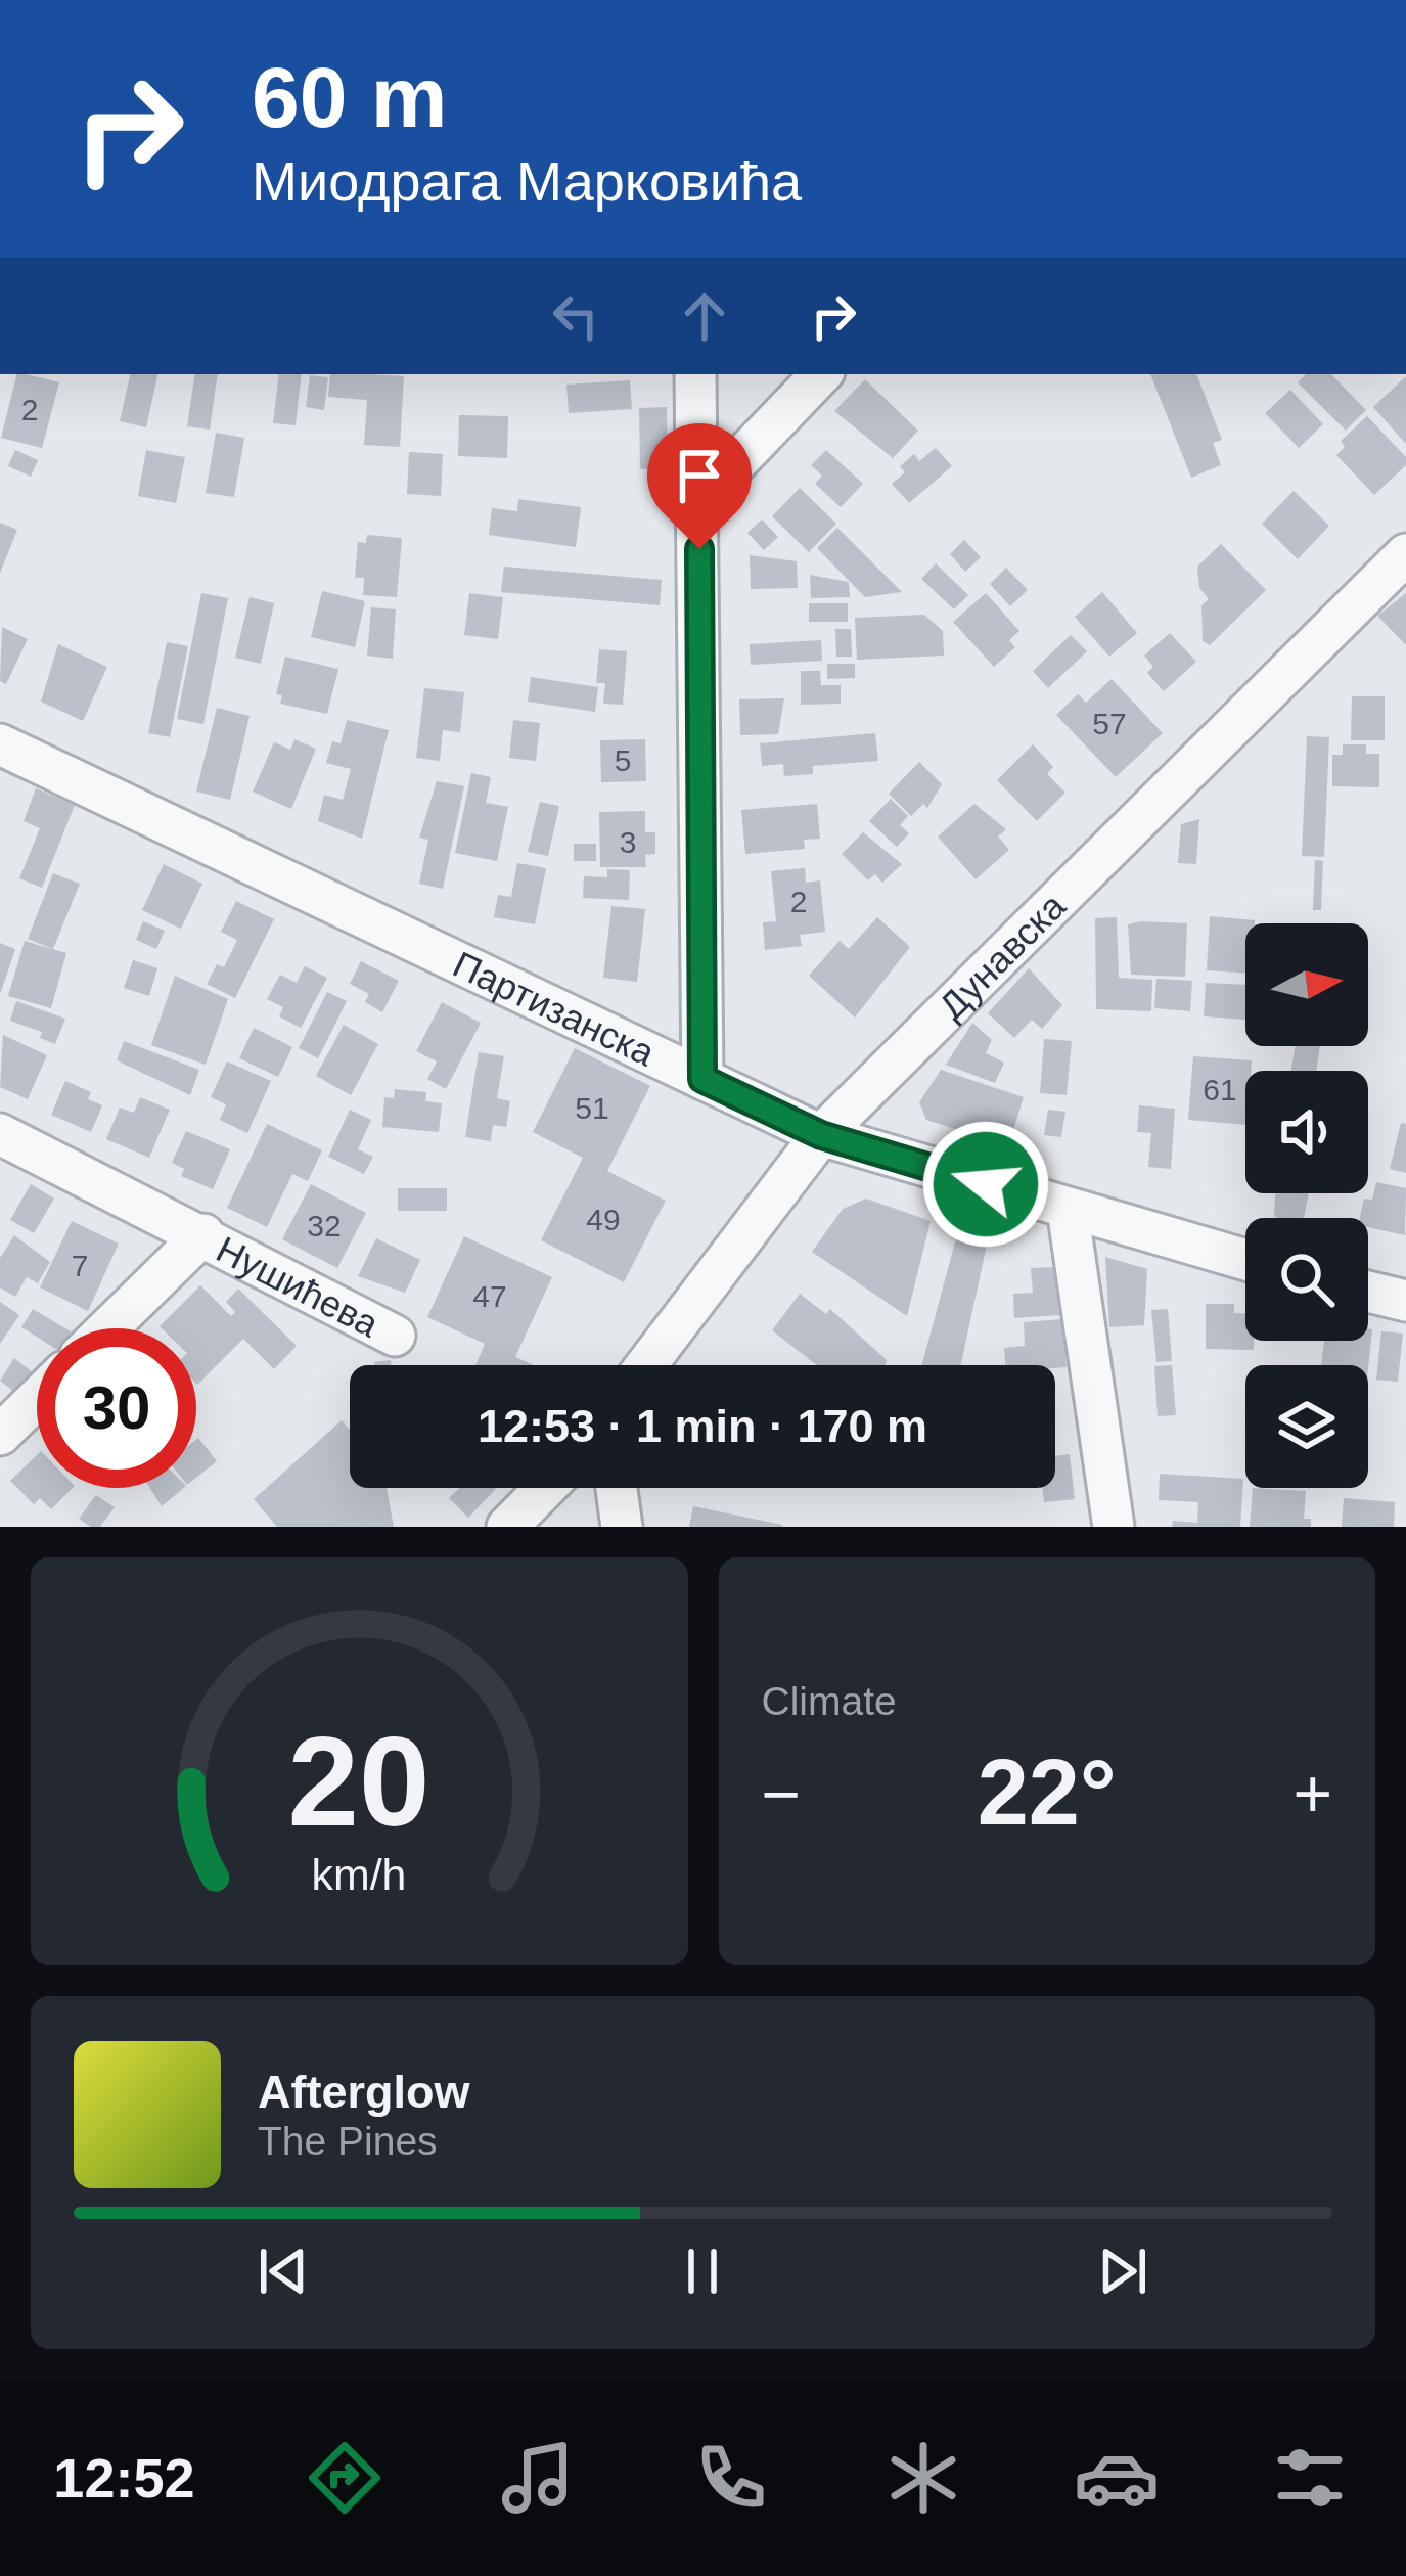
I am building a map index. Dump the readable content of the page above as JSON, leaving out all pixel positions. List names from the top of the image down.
{
  "streets": {
    "street": ["Дунавска", "Партизанска", "Нушићева"]
  },
  "crossings": [
    ["Дунавска", "Партизанска"]
  ],
  "house_numbers": [
    "2",
    "57",
    "5",
    "3",
    "2",
    "61",
    "51",
    "49",
    "32",
    "7",
    "47"
  ],
  "north": "right",
  "page": {
    "turn": ["60 m", "Миодрага Марковића"],
    "limit": "30",
    "trip": "12:53 · 1 min · 170 m",
    "tile": "Climate",
    "heat": ["−", "22°", "+"],
    "song": ["Afterglow", "The Pines"],
    "tabs": "12:52",
    "gauge": ["20", "km/h"]
  }
}
